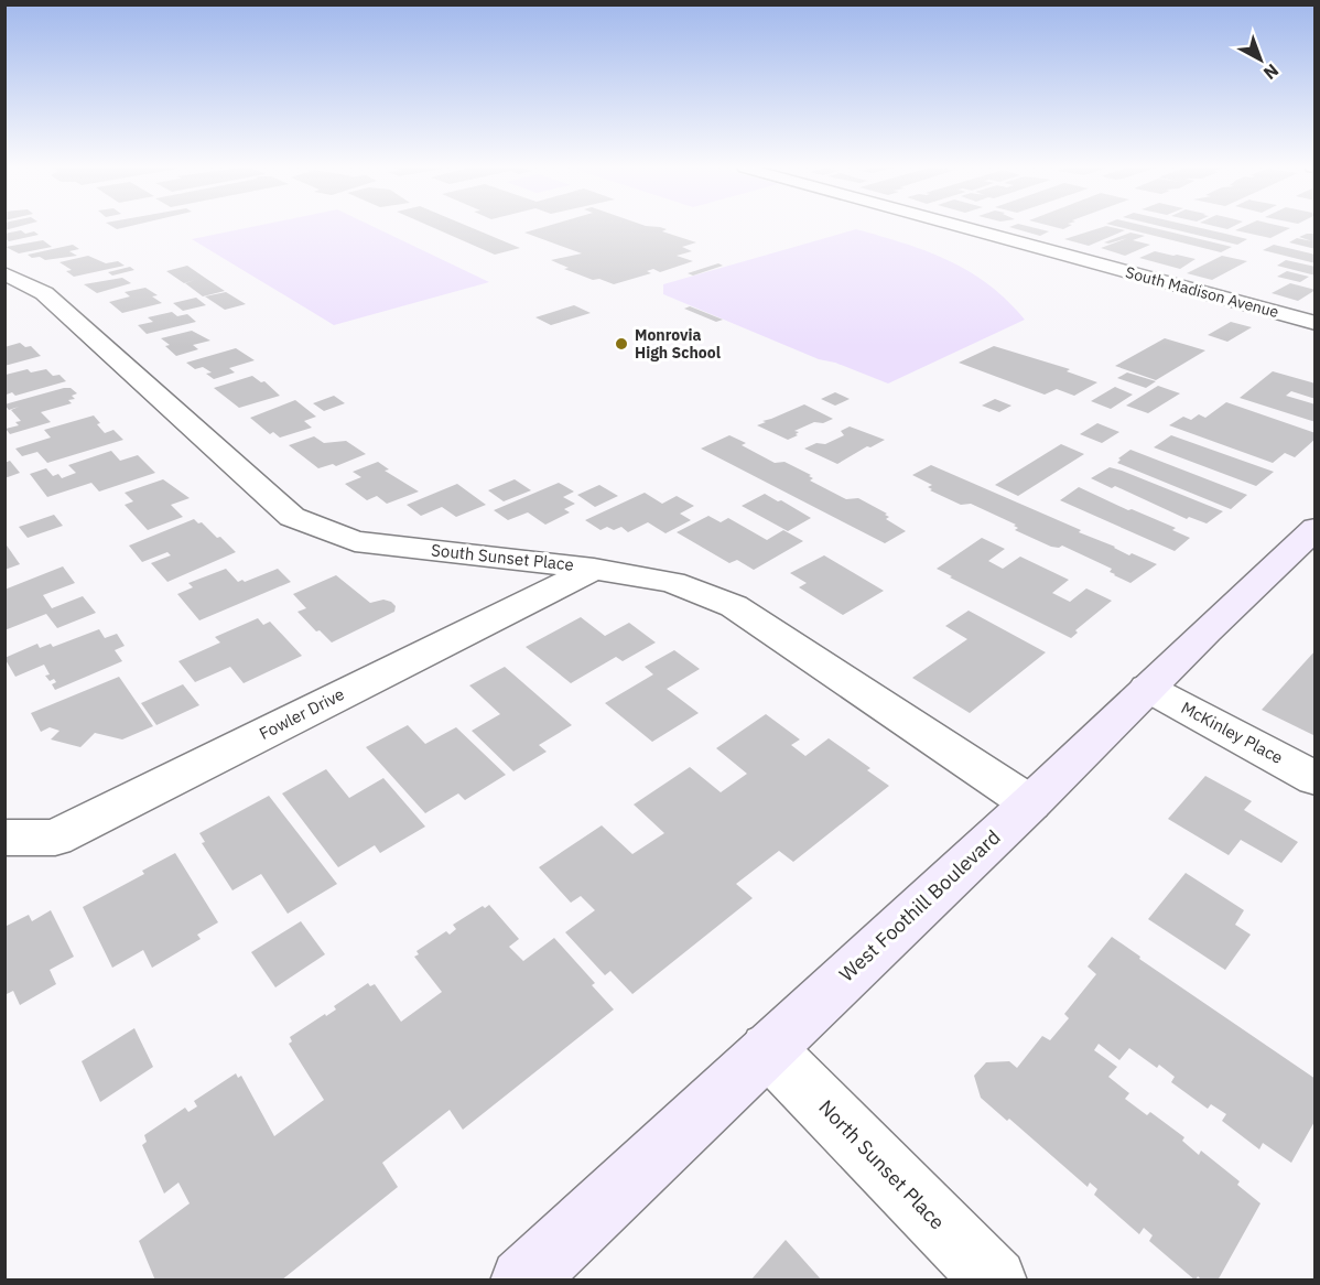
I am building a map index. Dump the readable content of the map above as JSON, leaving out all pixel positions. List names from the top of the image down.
{
  "streets": {
    "main road": ["West Foothill Boulevard"],
    "street": [
      "South Madison Avenue",
      "South Sunset Place",
      "Fowler Drive",
      "McKinley Place",
      "North Sunset Place"
    ]
  },
  "crossings": [
    ["South Sunset Place", "Fowler Drive"],
    ["South Sunset Place", "West Foothill Boulevard"],
    ["McKinley Place", "West Foothill Boulevard"],
    ["West Foothill Boulevard", "North Sunset Place"]
  ],
  "places": ["Monrovia High School"],
  "north": "bottom right"
}
